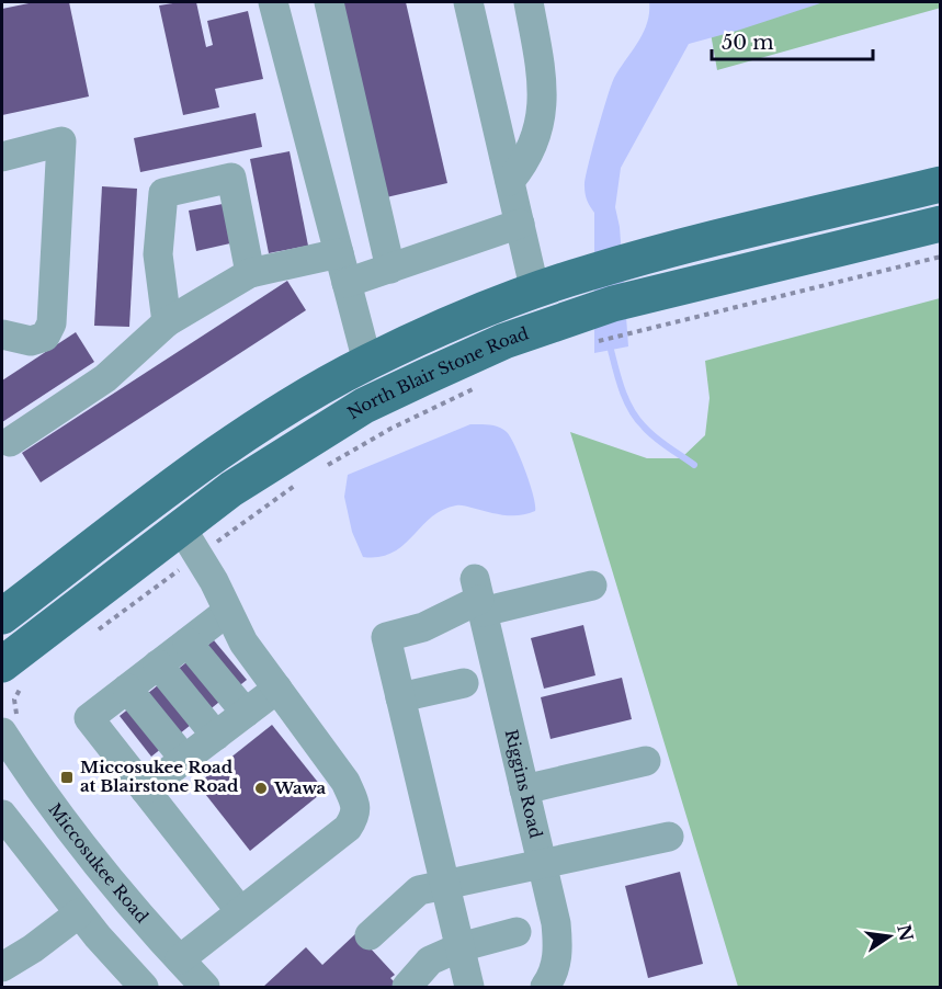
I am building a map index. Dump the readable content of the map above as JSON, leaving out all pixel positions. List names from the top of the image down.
{
  "streets": {
    "main road": ["North Blair Stone Road"],
    "street": ["Riggins Road", "Miccosukee Road"]
  },
  "places": {
    "transit": ["Miccosukee Road at Blairstone Road"],
    "other": ["Wawa"]
  },
  "scale_bar": "50 m",
  "north": "right"
}
